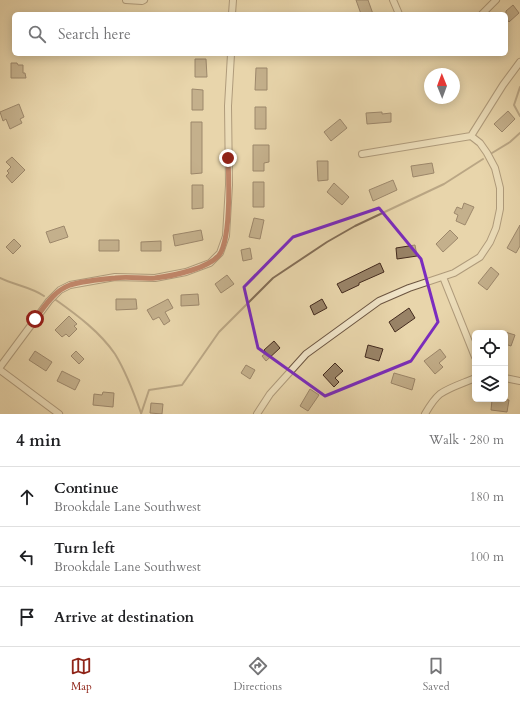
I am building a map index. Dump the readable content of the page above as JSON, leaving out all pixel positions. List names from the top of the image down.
{
  "north": "top",
  "page": {
    "search": "Search here",
    "heading": ["4 min", "Walk · 280 m"],
    "list": [
      ["Continue", "Brookdale Lane Southwest", "180 m"],
      ["Turn left", "Brookdale Lane Southwest", "100 m"],
      "Arrive at destination"
    ],
    "nav": ["Map", "Directions", "Saved"]
  }
}
